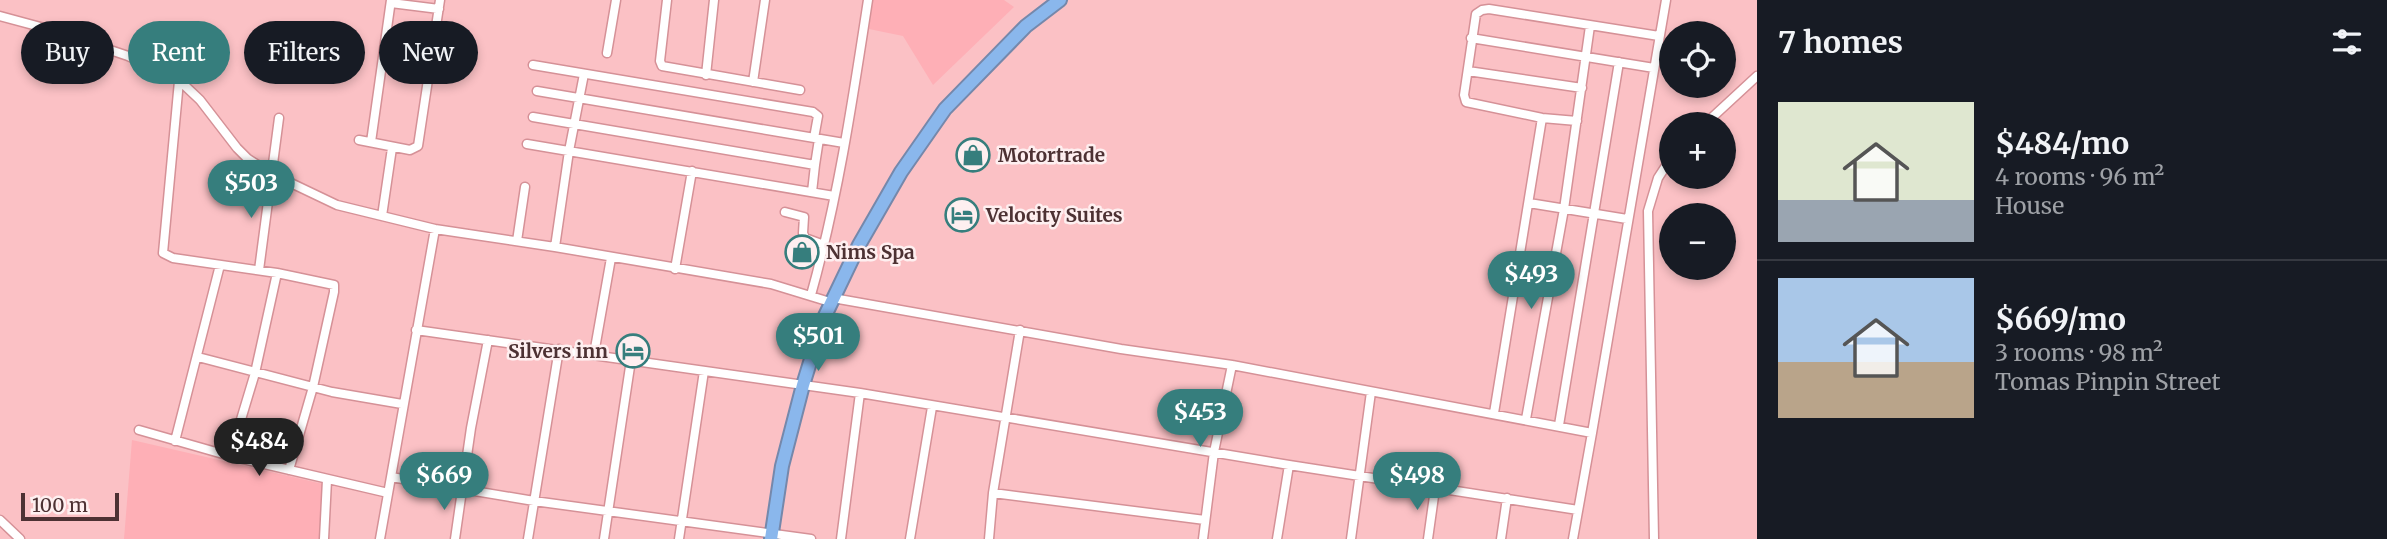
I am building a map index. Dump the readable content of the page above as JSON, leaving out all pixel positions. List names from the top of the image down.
{
  "places": {
    "shop": ["Motortrade", "Nims Spa"],
    "hotel": ["Velocity Suites", "Silvers inn"]
  },
  "scale_bar": "100 m",
  "page": {
    "heading": "7 homes",
    "map_buttons": ["+", "−"],
    "chip": [
      "Buy",
      "Rent",
      "Filters",
      "New"
    ],
    "list": [
      {
        "name": "$484/mo",
        "note": "4 rooms · 96 m² · House"
      },
      {
        "name": "$669/mo",
        "note": "3 rooms · 98 m² · Tomas Pinpin Street"
      }
    ],
    "price": [
      "$503",
      "$493",
      "$501",
      "$453",
      "$484",
      "$669",
      "$498"
    ],
    "scale": "100 m"
  }
}
